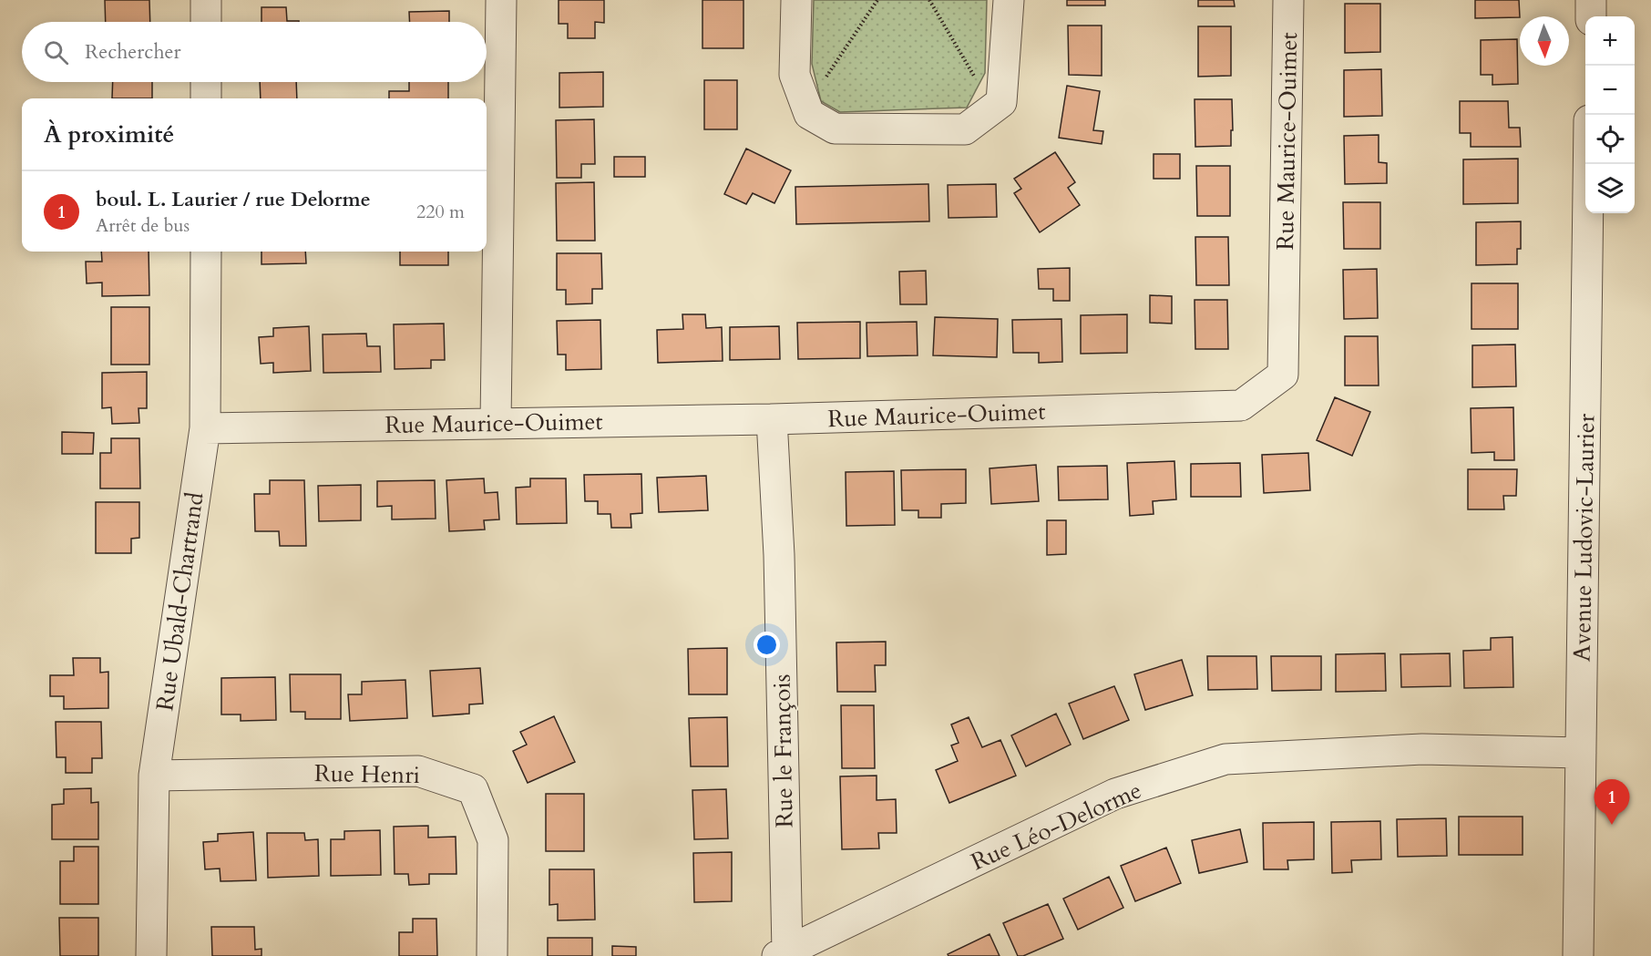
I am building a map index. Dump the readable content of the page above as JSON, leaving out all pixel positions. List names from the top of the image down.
{
  "streets": {
    "street": [
      "Rue Maurice-Ouimet",
      "Avenue Ludovic-Laurier",
      "Rue Ubald-Chartrand",
      "Rue le François",
      "Rue Henri",
      "Rue Léo-Delorme"
    ]
  },
  "crossings": [
    ["Rue Maurice-Ouimet", "Rue Ubald-Chartrand"],
    ["Rue Maurice-Ouimet", "Rue le François"],
    ["Avenue Ludovic-Laurier", "Rue Léo-Delorme"],
    ["Rue Ubald-Chartrand", "Rue Henri"],
    ["Rue le François", "Rue Léo-Delorme"]
  ],
  "north": "bottom",
  "page": {
    "map_buttons": ["+", "−"],
    "search": "Rechercher",
    "heading": "À proximité",
    "list": [
      {
        "mark": "1",
        "name": "boul. L. Laurier / rue Delorme",
        "note": "Arrêt de bus",
        "value": "220 m"
      }
    ],
    "pins": "1"
  }
}
